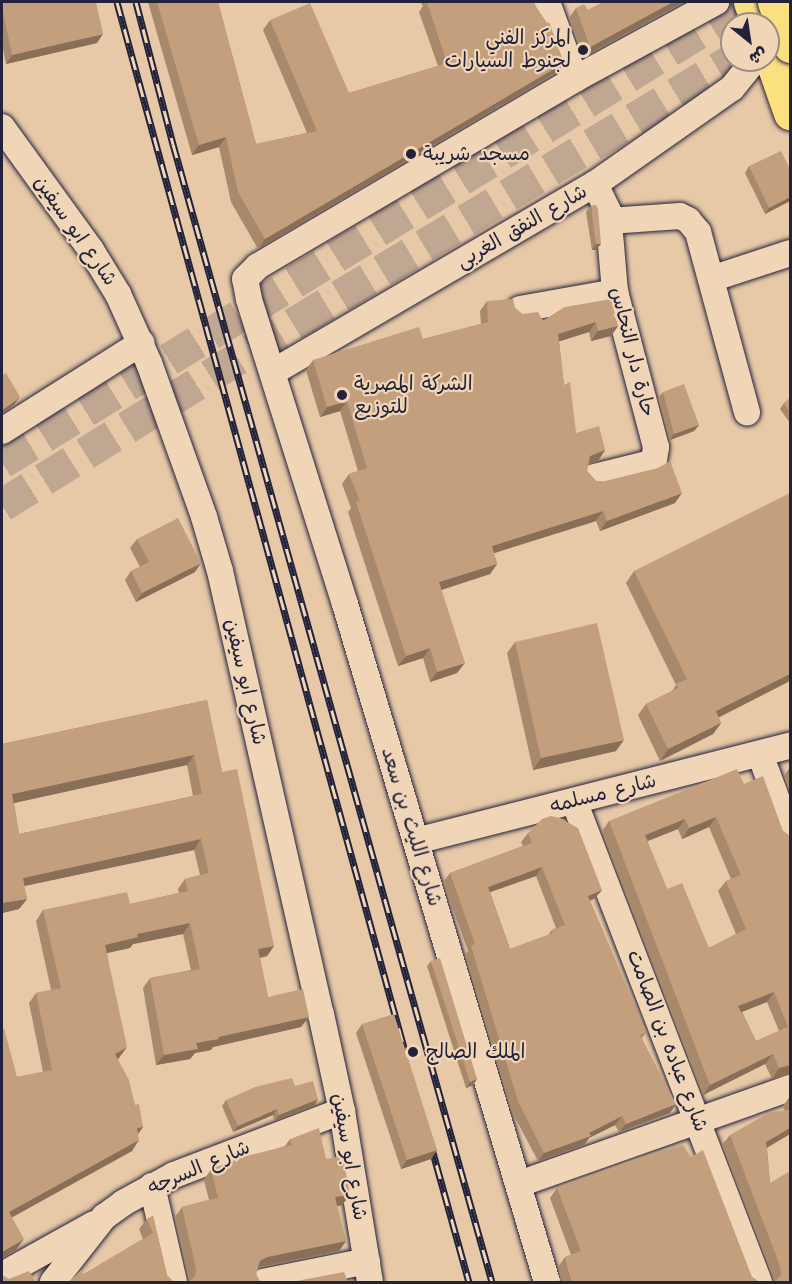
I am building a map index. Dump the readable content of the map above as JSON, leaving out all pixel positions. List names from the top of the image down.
{
  "streets": {
    "street": [
      "شارع النفق الغربى",
      "شارع ابو سيفين",
      "حارة دار النحاس",
      "شارع مسلمه",
      "شارع الليث بن سعد",
      "شارع عباده بن الصامت",
      "شارع السرجه"
    ]
  },
  "crossings": [
    ["شارع النفق الغربى", "حارة دار النحاس"],
    ["شارع النفق الغربى", "شارع الليث بن سعد"],
    ["شارع ابو سيفين", "شارع السرجه"],
    ["شارع مسلمه", "شارع الليث بن سعد"],
    ["شارع مسلمه", "شارع عباده بن الصامت"]
  ],
  "places": [
    "المركز الفني لجنوط السيارات",
    "مسجد شريبة",
    "الشركة المصرية للتوزيع",
    "الملك الصالح"
  ],
  "north": "bottom right"
}
